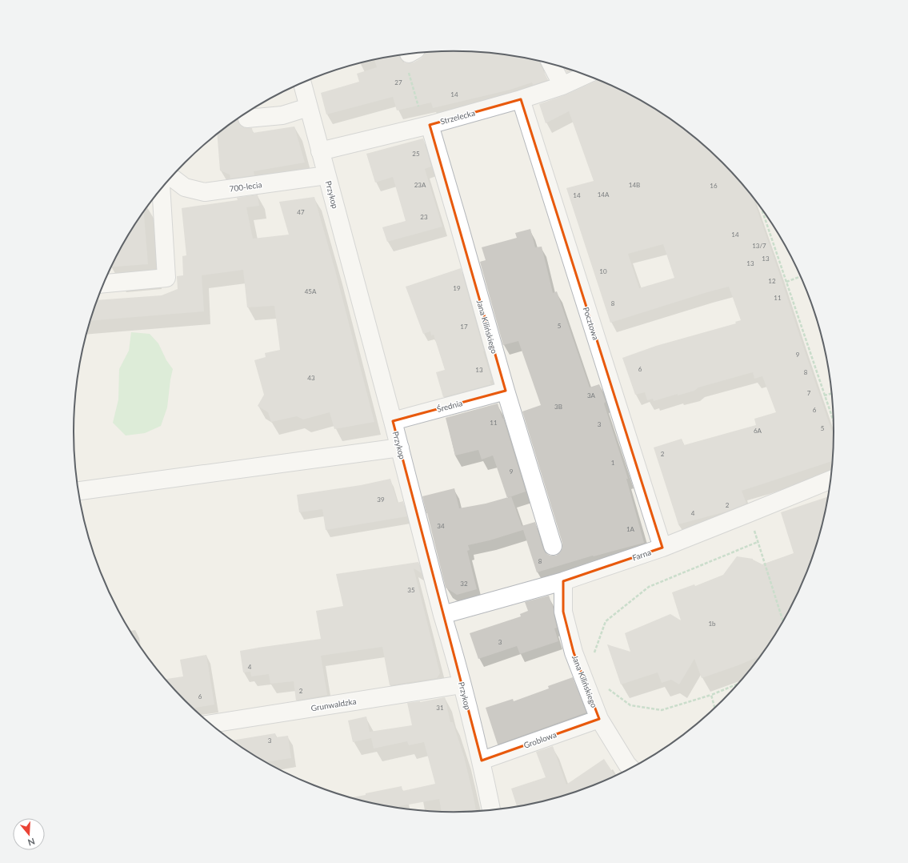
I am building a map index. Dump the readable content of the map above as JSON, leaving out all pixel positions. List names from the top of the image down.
{
  "streets": {
    "street": [
      "Strzelecka",
      "700-lecia",
      "Przykop",
      "Pocztowa",
      "Jana Kilińskiego",
      "Średnia",
      "Farna",
      "Grunwaldzka",
      "Groblowa"
    ]
  },
  "crossings": [
    ["Strzelecka", "Przykop"],
    ["Strzelecka", "Pocztowa"],
    ["Strzelecka", "Jana Kilińskiego"],
    ["700-lecia", "Przykop"],
    ["Przykop", "Średnia"],
    ["Przykop", "Farna"],
    ["Przykop", "Grunwaldzka"],
    ["Przykop", "Groblowa"],
    ["Pocztowa", "Farna"],
    ["Jana Kilińskiego", "Średnia"],
    ["Jana Kilińskiego", "Farna"],
    ["Jana Kilińskiego", "Groblowa"]
  ],
  "house_numbers": [
    "27",
    "14",
    "25",
    "23A",
    "14B",
    "16",
    "14A",
    "14",
    "47",
    "23",
    "14",
    "13/7",
    "13",
    "13",
    "10",
    "12",
    "19",
    "45A",
    "11",
    "8",
    "5",
    "17",
    "9",
    "6",
    "13",
    "8",
    "43",
    "7",
    "3A",
    "3B",
    "6",
    "11",
    "3",
    "5",
    "6A",
    "2",
    "1",
    "9",
    "39",
    "2",
    "4",
    "34",
    "1A",
    "8",
    "32",
    "35",
    "1b",
    "3",
    "4",
    "2",
    "6",
    "31",
    "3"
  ],
  "north": "bottom"
}
